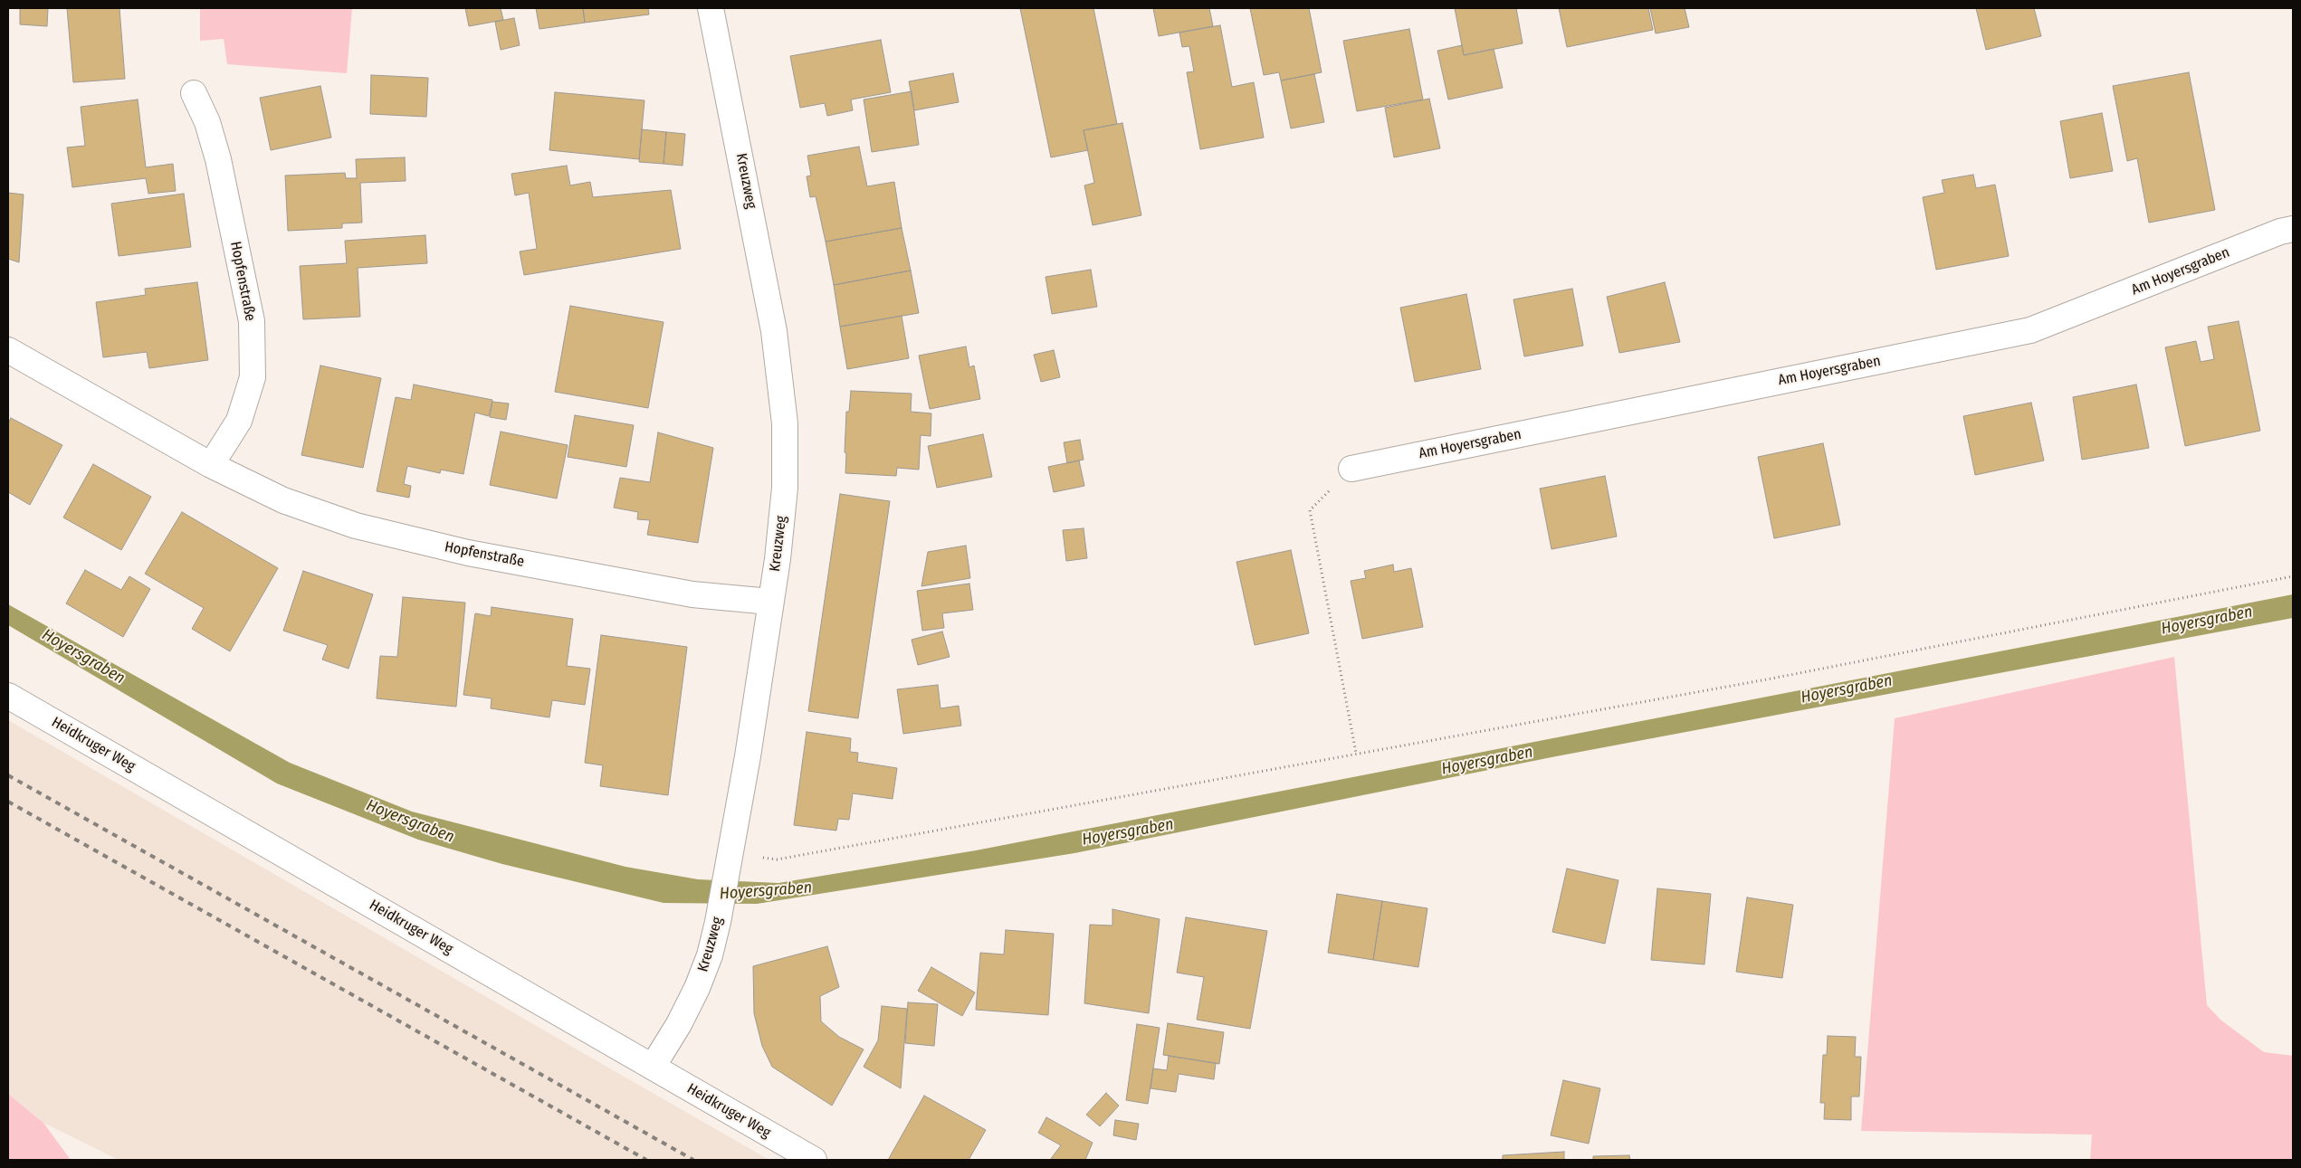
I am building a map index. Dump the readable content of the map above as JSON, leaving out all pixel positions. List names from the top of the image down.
{
  "streets": {
    "street": [
      "Kreuzweg",
      "Am Hoyersgraben",
      "Hopfenstraße",
      "Heidkruger Weg"
    ]
  },
  "crossings": [
    ["Kreuzweg", "Hopfenstraße"],
    ["Kreuzweg", "Heidkruger Weg"]
  ],
  "water": ["Hoyersgraben"]
}
